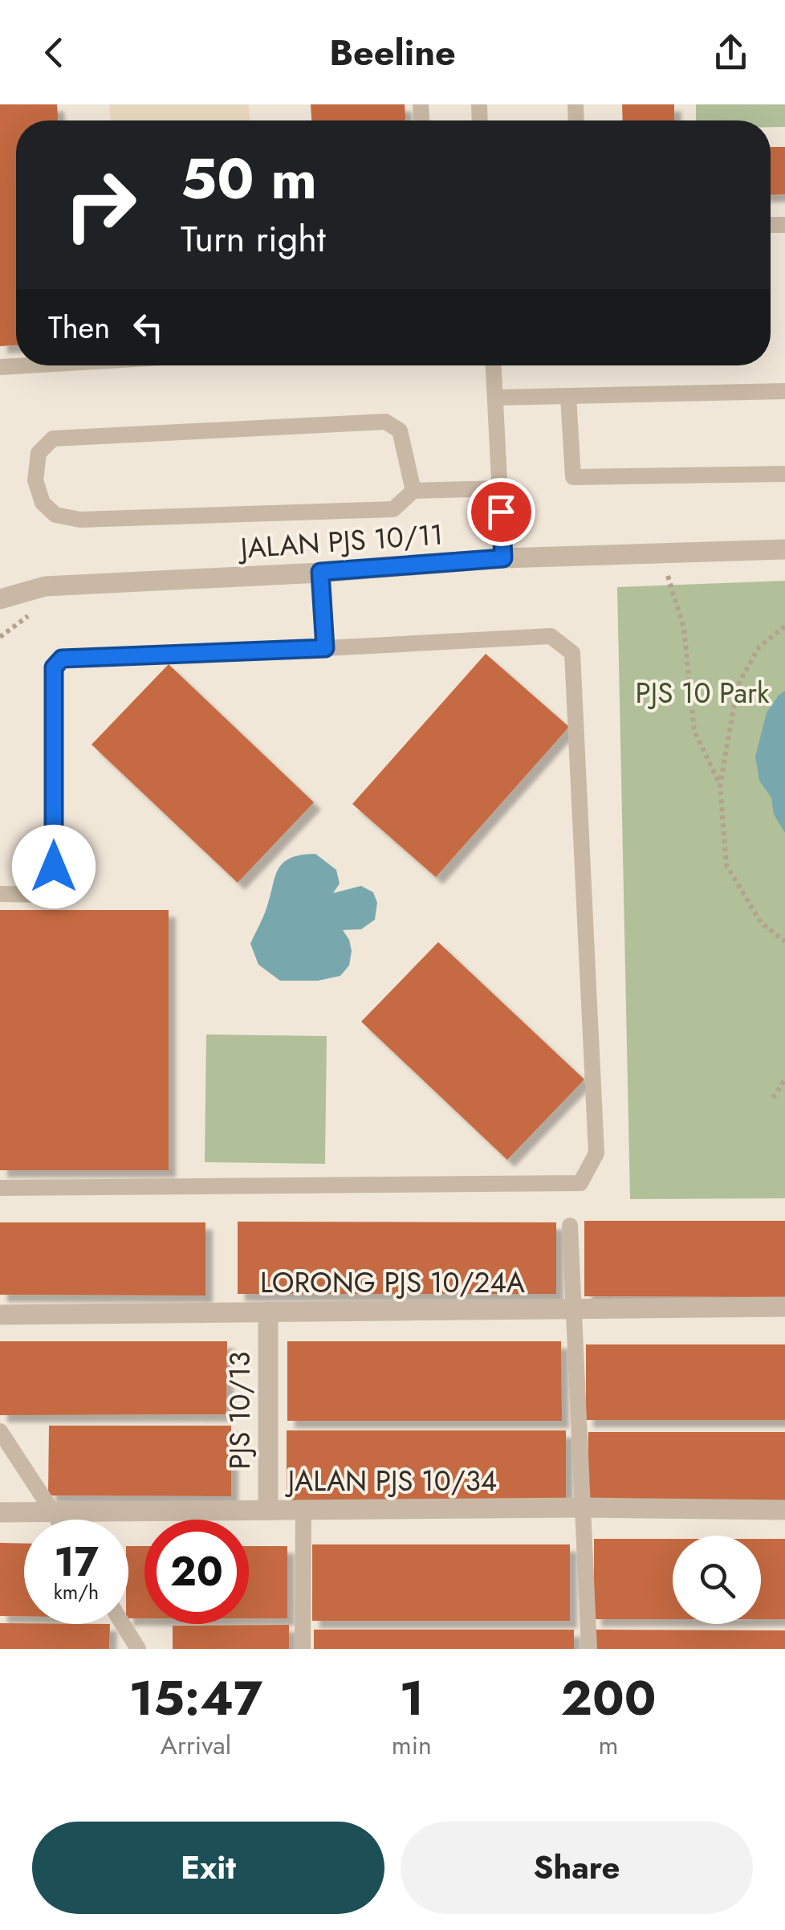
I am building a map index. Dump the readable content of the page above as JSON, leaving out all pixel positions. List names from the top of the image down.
{
  "streets": {
    "street": [
      "JALAN PJS 10/11",
      "LORONG PJS 10/24A",
      "PJS 10/13",
      "JALAN PJS 10/34"
    ]
  },
  "crossings": [
    ["LORONG PJS 10/24A", "PJS 10/13"],
    ["PJS 10/13", "JALAN PJS 10/34"]
  ],
  "parks": ["PJS 10 Park"],
  "page": {
    "header": "Beeline",
    "turn": ["50 m", "Turn right"],
    "then": "Then",
    "speed": "17 km/h",
    "limit": "20",
    "eta": [
      "15:47",
      "Arrival",
      "1",
      "min",
      "200",
      "m"
    ],
    "buttons": ["Exit", "Share"]
  }
}
